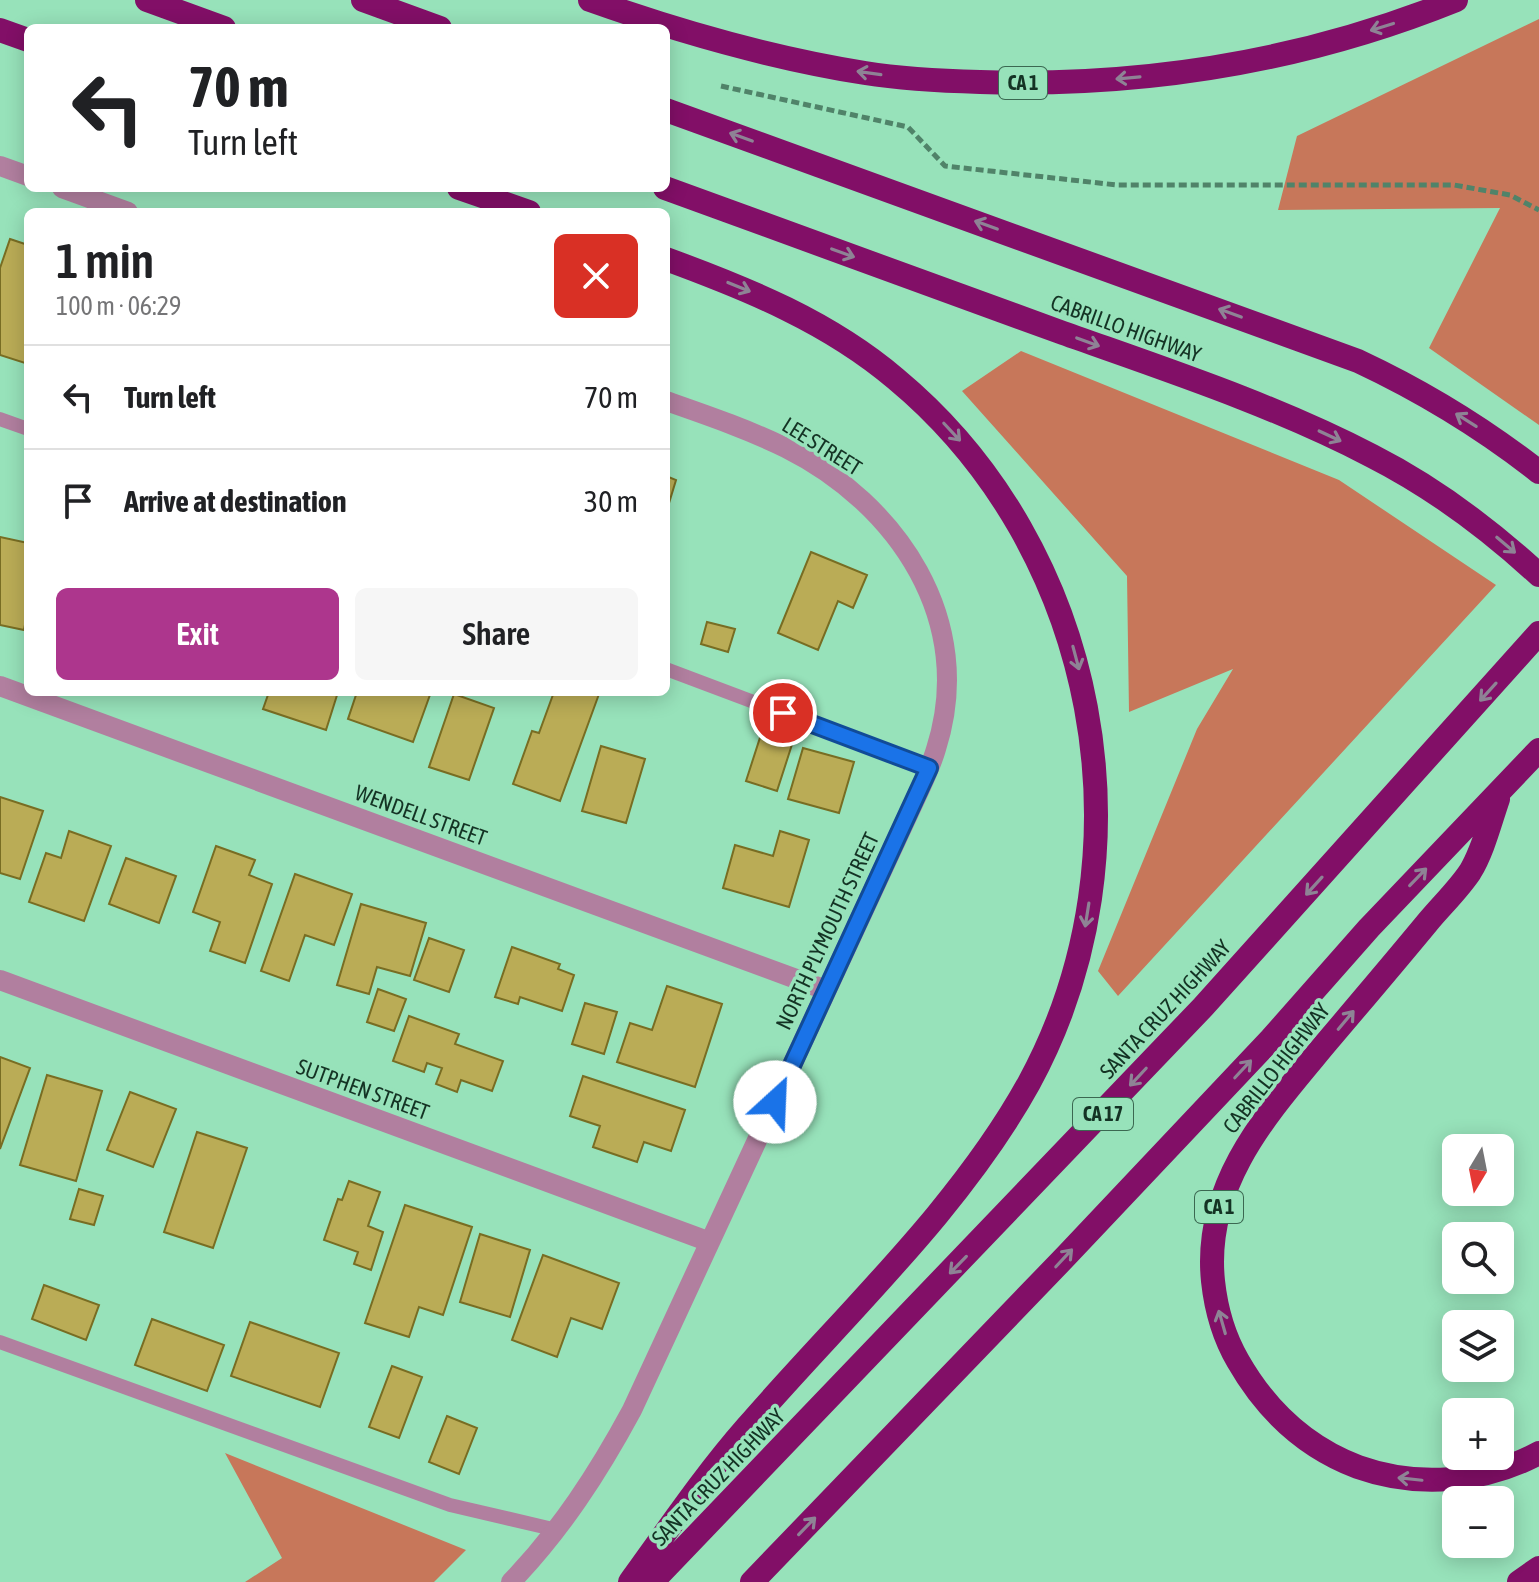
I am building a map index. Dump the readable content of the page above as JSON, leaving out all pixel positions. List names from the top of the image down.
{
  "streets": {
    "highway": [
      "CA 1",
      "CABRILLO HIGHWAY",
      "SANTA CRUZ HIGHWAY",
      "CA 17"
    ],
    "street": [
      "LEE STREET",
      "WENDELL STREET",
      "NORTH PLYMOUTH STREET",
      "SUTPHEN STREET"
    ]
  },
  "crossings": [
    ["LEE STREET", "NORTH PLYMOUTH STREET"],
    ["WENDELL STREET", "NORTH PLYMOUTH STREET"],
    ["NORTH PLYMOUTH STREET", "SUTPHEN STREET"]
  ],
  "north": "bottom",
  "page": {
    "turn": ["70 m", "Turn left"],
    "heading": ["1 min", "100 m · 06:29"],
    "list": [
      {
        "name": "Turn left",
        "value": "70 m"
      },
      {
        "name": "Arrive at destination",
        "value": "30 m"
      }
    ],
    "buttons": ["Exit", "Share"],
    "map_buttons": ["+", "−"]
  }
}
